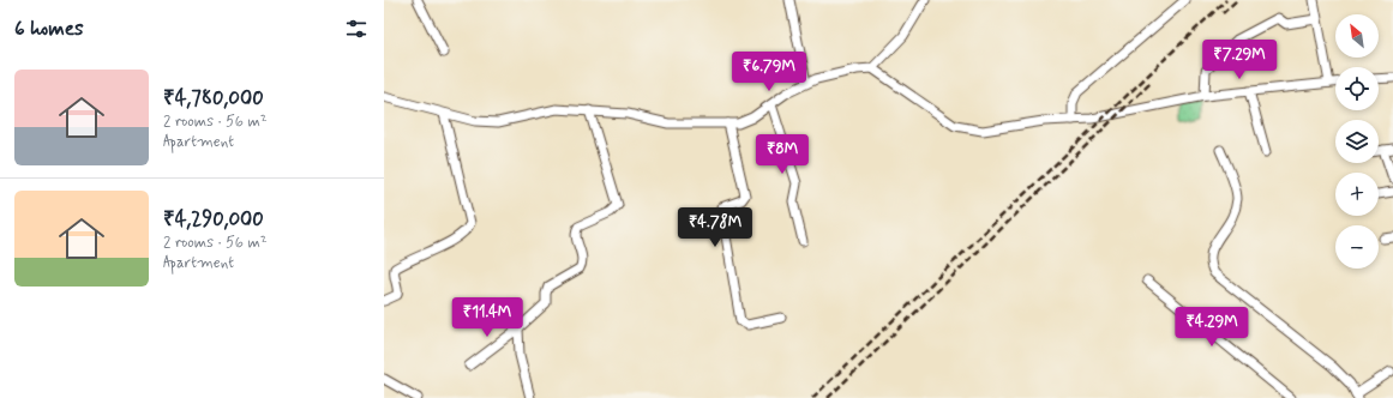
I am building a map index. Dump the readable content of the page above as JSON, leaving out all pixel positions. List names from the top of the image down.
{
  "north": "top left",
  "page": {
    "heading": "6 homes",
    "map_buttons": ["+", "−"],
    "price": [
      "₹7.29M",
      "₹6.79M",
      "₹8M",
      "₹4.78M",
      "₹11.4M",
      "₹4.29M"
    ],
    "list": [
      {
        "name": "₹4,780,000",
        "note": "2 rooms · 56 m² · Apartment"
      },
      {
        "name": "₹4,290,000",
        "note": "2 rooms · 56 m² · Apartment"
      }
    ]
  }
}
